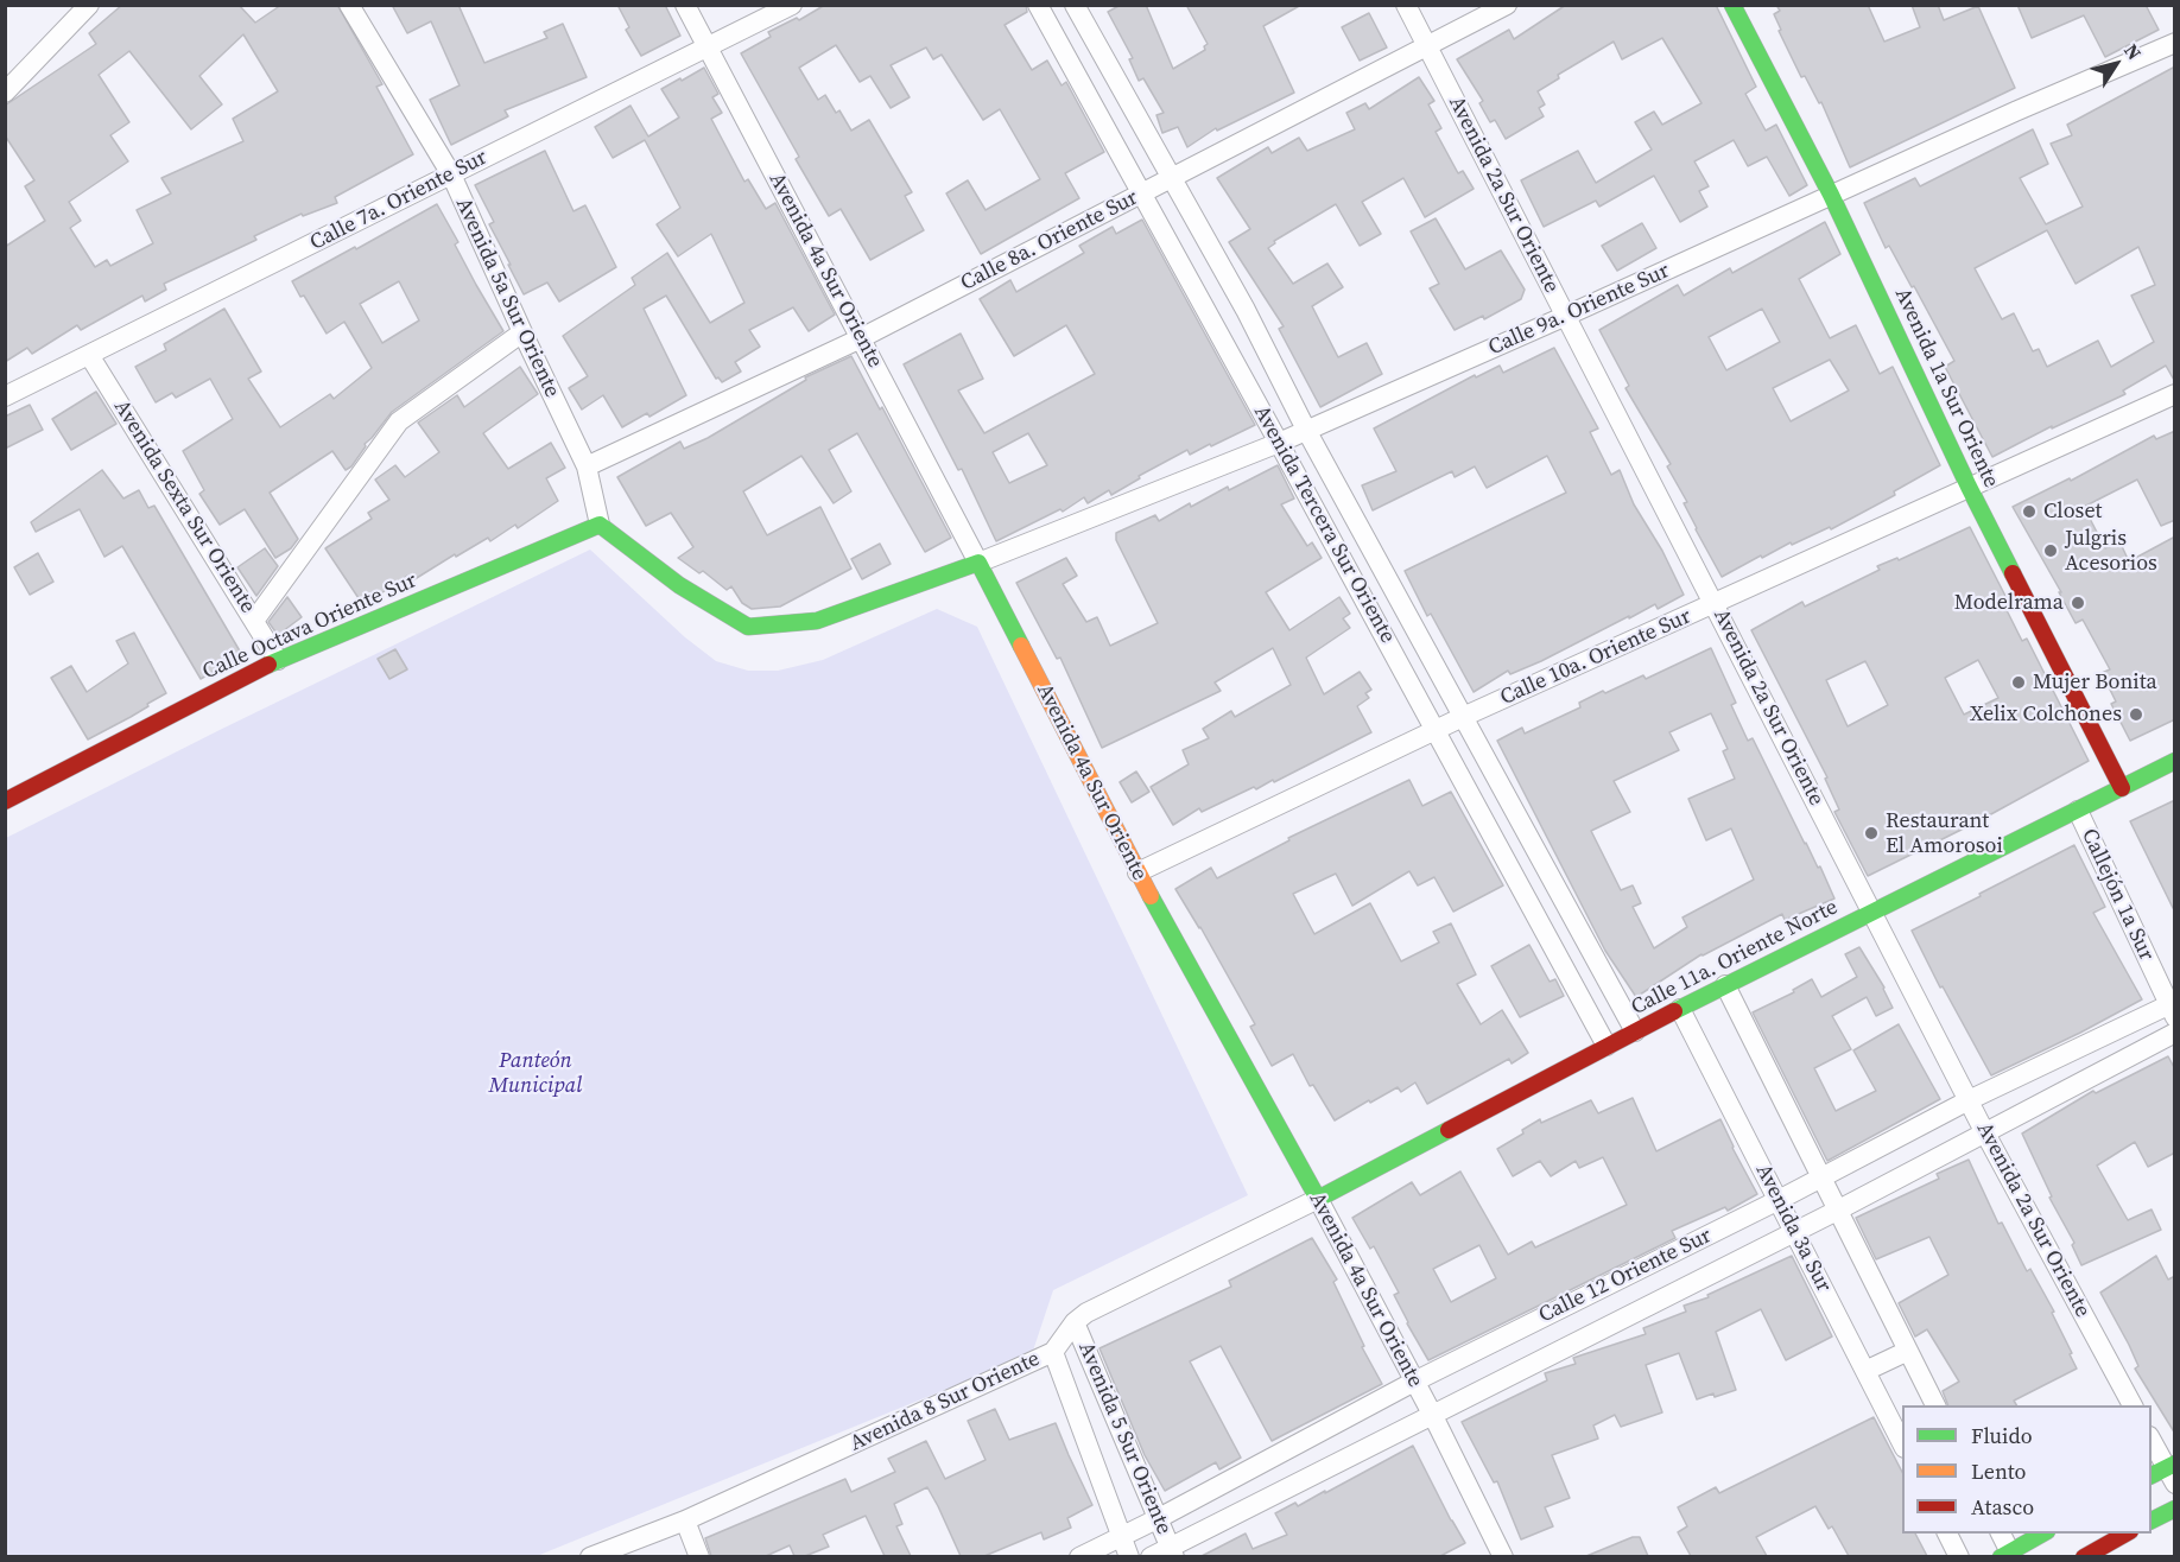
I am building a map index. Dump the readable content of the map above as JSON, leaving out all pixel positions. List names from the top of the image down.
{
  "streets": {
    "street": [
      "Avenida 2a Sur Oriente",
      "Calle 7a. Oriente Sur",
      "Calle 8a. Oriente Sur",
      "Avenida 4a Sur Oriente",
      "Avenida 5a Sur Oriente",
      "Calle 9a. Oriente Sur",
      "Avenida 1a Sur Oriente",
      "Avenida Sexta Sur Oriente",
      "Avenida Tercera Sur Oriente",
      "Calle Octava Oriente Sur",
      "Calle 10a. Oriente Sur",
      "Callejón 1a Sur",
      "Calle 11a. Oriente Norte",
      "Avenida 3a Sur",
      "Calle 12 Oriente Sur",
      "Avenida 8 Sur Oriente",
      "Avenida 5 Sur Oriente"
    ]
  },
  "crossings": [
    ["Avenida 2a Sur Oriente", "Calle 8a. Oriente Sur"],
    ["Avenida 2a Sur Oriente", "Calle 9a. Oriente Sur"],
    ["Avenida 2a Sur Oriente", "Calle 10a. Oriente Sur"],
    ["Avenida 2a Sur Oriente", "Calle 11a. Oriente Norte"],
    ["Avenida 2a Sur Oriente", "Calle 12 Oriente Sur"],
    ["Calle 7a. Oriente Sur", "Avenida 4a Sur Oriente"],
    ["Calle 7a. Oriente Sur", "Avenida 5a Sur Oriente"],
    ["Calle 7a. Oriente Sur", "Avenida Sexta Sur Oriente"],
    ["Calle 8a. Oriente Sur", "Avenida 4a Sur Oriente"],
    ["Calle 8a. Oriente Sur", "Avenida 5a Sur Oriente"],
    ["Calle 8a. Oriente Sur", "Avenida Tercera Sur Oriente"],
    ["Avenida 4a Sur Oriente", "Calle 9a. Oriente Sur"],
    ["Avenida 4a Sur Oriente", "Calle 10a. Oriente Sur"],
    ["Avenida 4a Sur Oriente", "Calle 11a. Oriente Norte"],
    ["Avenida 4a Sur Oriente", "Calle 12 Oriente Sur"],
    ["Avenida 4a Sur Oriente", "Avenida 8 Sur Oriente"],
    ["Avenida 5a Sur Oriente", "Calle Octava Oriente Sur"],
    ["Calle 9a. Oriente Sur", "Avenida 1a Sur Oriente"],
    ["Calle 9a. Oriente Sur", "Avenida Tercera Sur Oriente"],
    ["Avenida 1a Sur Oriente", "Calle 10a. Oriente Sur"],
    ["Avenida 1a Sur Oriente", "Calle 11a. Oriente Norte"],
    ["Avenida Sexta Sur Oriente", "Calle Octava Oriente Sur"],
    ["Avenida Tercera Sur Oriente", "Calle 10a. Oriente Sur"],
    ["Avenida Tercera Sur Oriente", "Calle 11a. Oriente Norte"],
    ["Callejón 1a Sur", "Calle 11a. Oriente Norte"],
    ["Callejón 1a Sur", "Calle 12 Oriente Sur"],
    ["Calle 11a. Oriente Norte", "Avenida 3a Sur"],
    ["Calle 11a. Oriente Norte", "Avenida 8 Sur Oriente"],
    ["Avenida 3a Sur", "Calle 12 Oriente Sur"],
    ["Calle 12 Oriente Sur", "Avenida 5 Sur Oriente"],
    ["Avenida 8 Sur Oriente", "Avenida 5 Sur Oriente"]
  ],
  "parks": ["Panteón Municipal"],
  "places": [
    "Closet",
    "Julgris Acesorios",
    "Modelrama",
    "Mujer Bonita",
    "Xelix Colchones",
    "Restaurant El Amorosoi"
  ],
  "legend": ["Fluido", "Lento", "Atasco"],
  "north": "top right"
}
